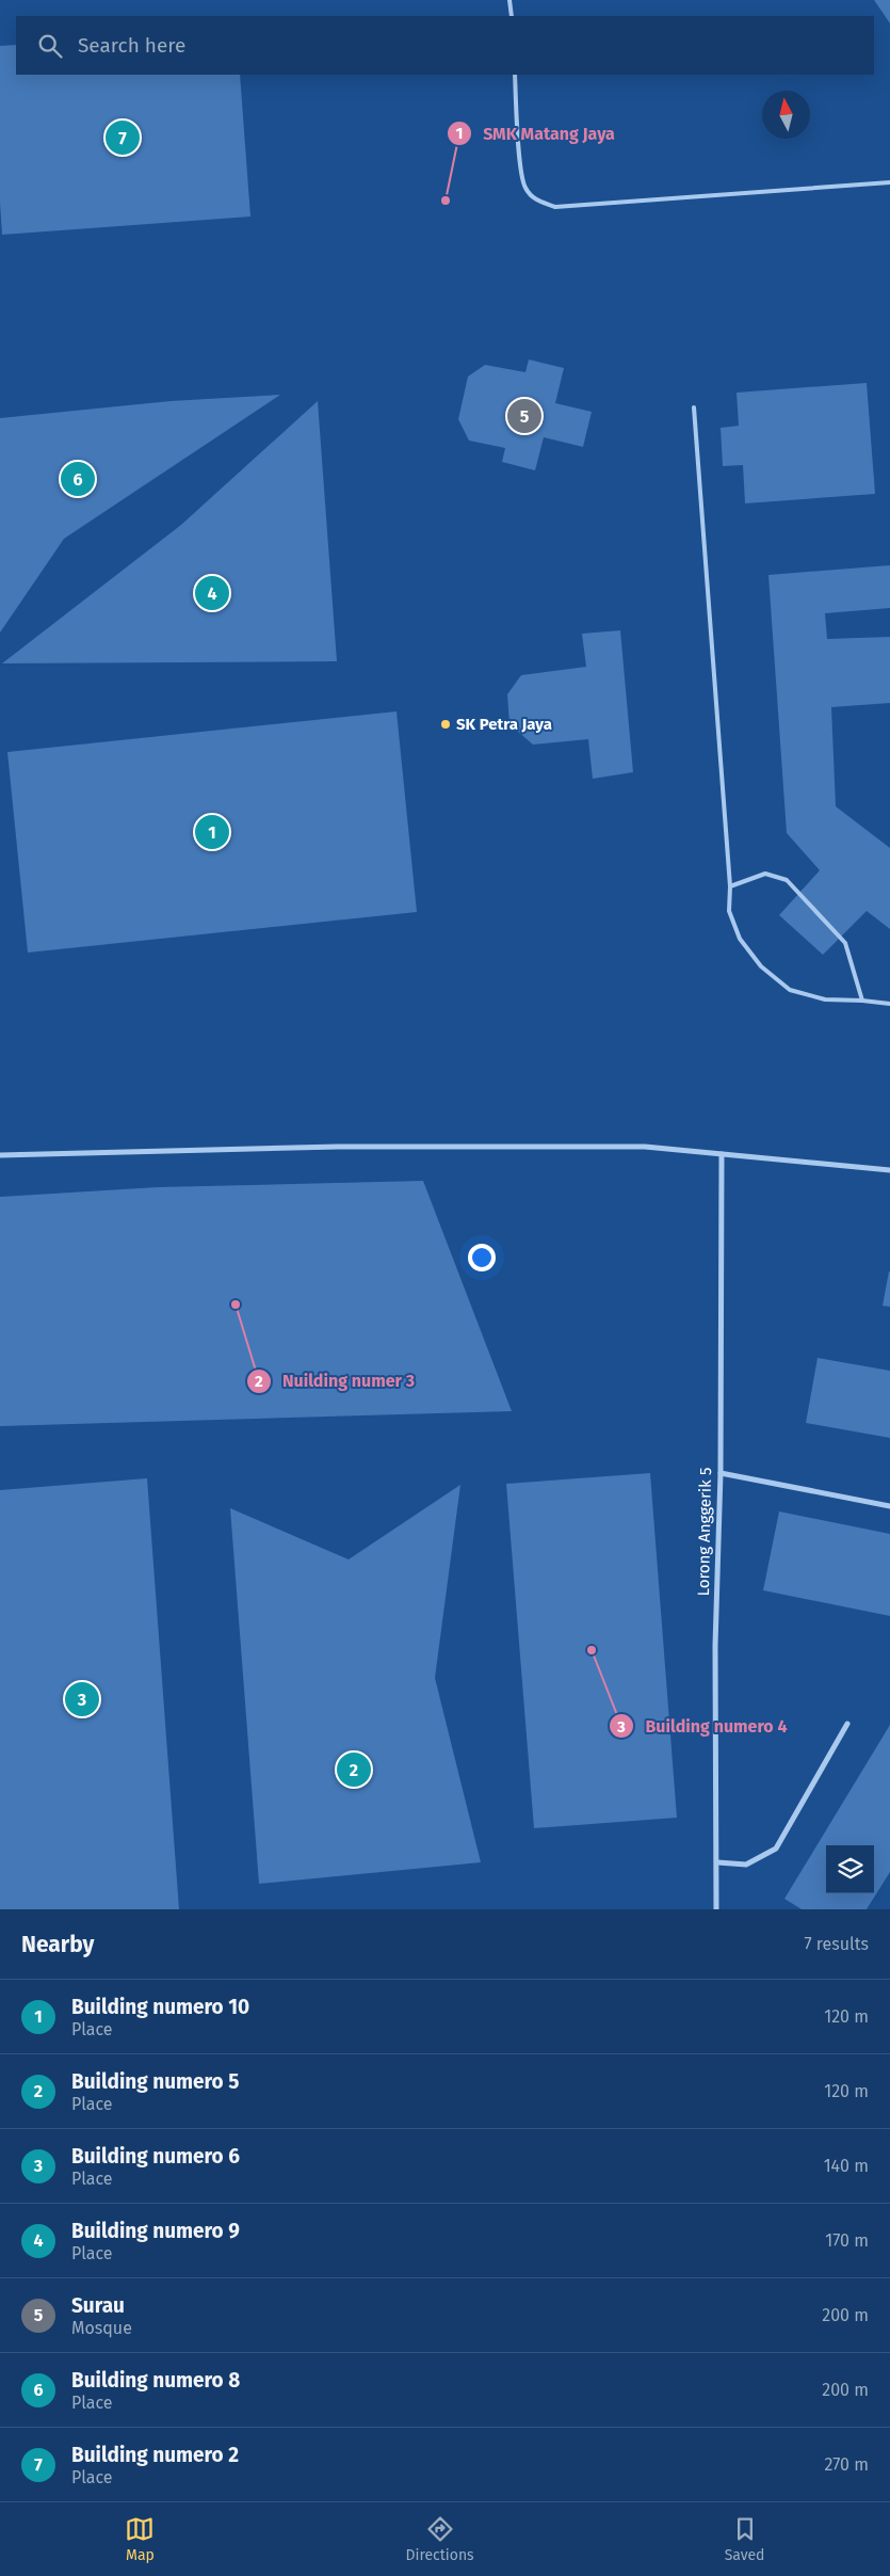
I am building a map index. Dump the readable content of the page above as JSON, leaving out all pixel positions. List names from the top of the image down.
{
  "streets": {
    "street": ["Lorong Anggerik 5"]
  },
  "places": [
    "SMK Matang Jaya",
    "SK Petra Jaya",
    "Nuilding numer 3",
    "Building numero 4"
  ],
  "north": "top",
  "page": {
    "search": "Search here",
    "pins": [
      "7",
      "5",
      "6",
      "4",
      "1",
      "3",
      "2"
    ],
    "heading": ["Nearby", "7 results"],
    "list": [
      {
        "mark": "1",
        "name": "Building numero 10",
        "note": "Place",
        "value": "120 m"
      },
      {
        "mark": "2",
        "name": "Building numero 5",
        "note": "Place",
        "value": "120 m"
      },
      {
        "mark": "3",
        "name": "Building numero 6",
        "note": "Place",
        "value": "140 m"
      },
      {
        "mark": "4",
        "name": "Building numero 9",
        "note": "Place",
        "value": "170 m"
      },
      {
        "mark": "5",
        "name": "Surau",
        "note": "Mosque",
        "value": "200 m"
      },
      {
        "mark": "6",
        "name": "Building numero 8",
        "note": "Place",
        "value": "200 m"
      },
      {
        "mark": "7",
        "name": "Building numero 2",
        "note": "Place",
        "value": "270 m"
      }
    ],
    "nav": ["Map", "Directions", "Saved"]
  }
}
